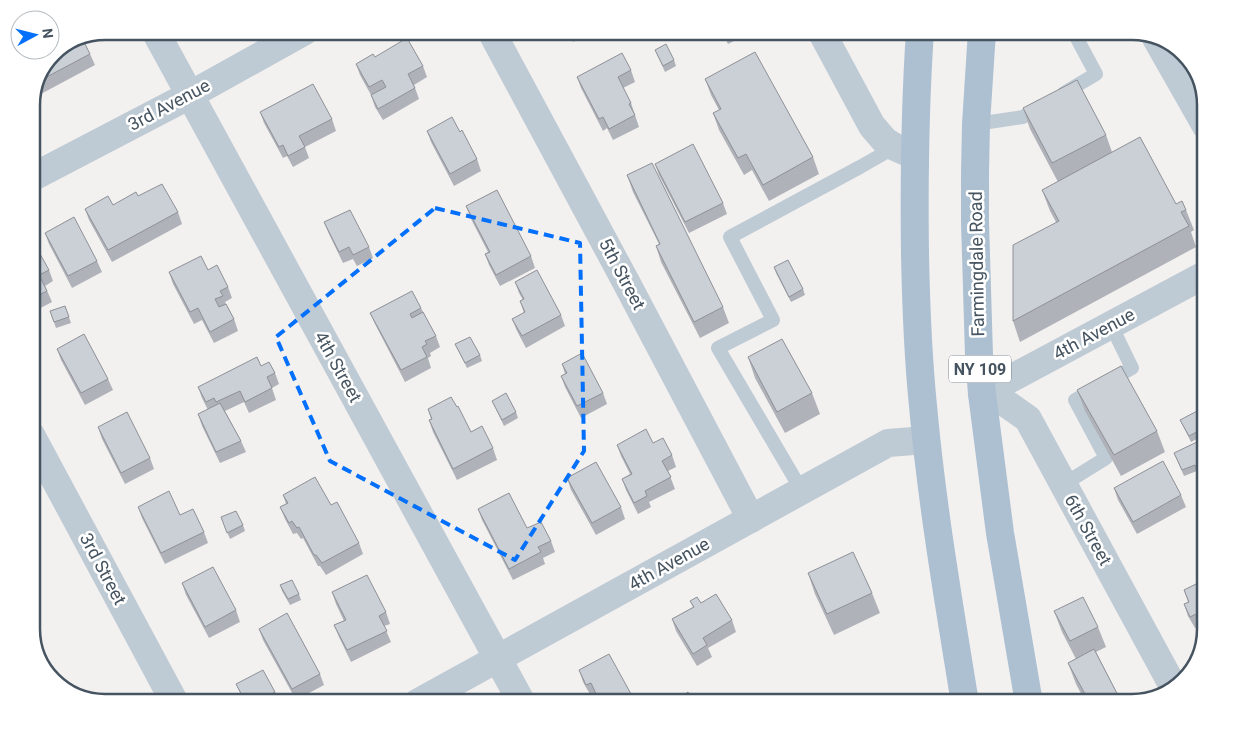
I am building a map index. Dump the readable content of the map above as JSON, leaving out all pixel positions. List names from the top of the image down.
{
  "streets": {
    "main road": ["Farmingdale Road", "NY 109"],
    "street": [
      "3rd Avenue",
      "5th Street",
      "4th Avenue",
      "4th Street",
      "6th Street",
      "3rd Street"
    ]
  },
  "crossings": [
    ["3rd Avenue", "4th Street"],
    ["Farmingdale Road", "4th Avenue"],
    ["Farmingdale Road", "6th Street"],
    ["5th Street", "4th Avenue"],
    ["4th Avenue", "4th Street"],
    ["4th Avenue", "6th Street"]
  ],
  "north": "right"
}
